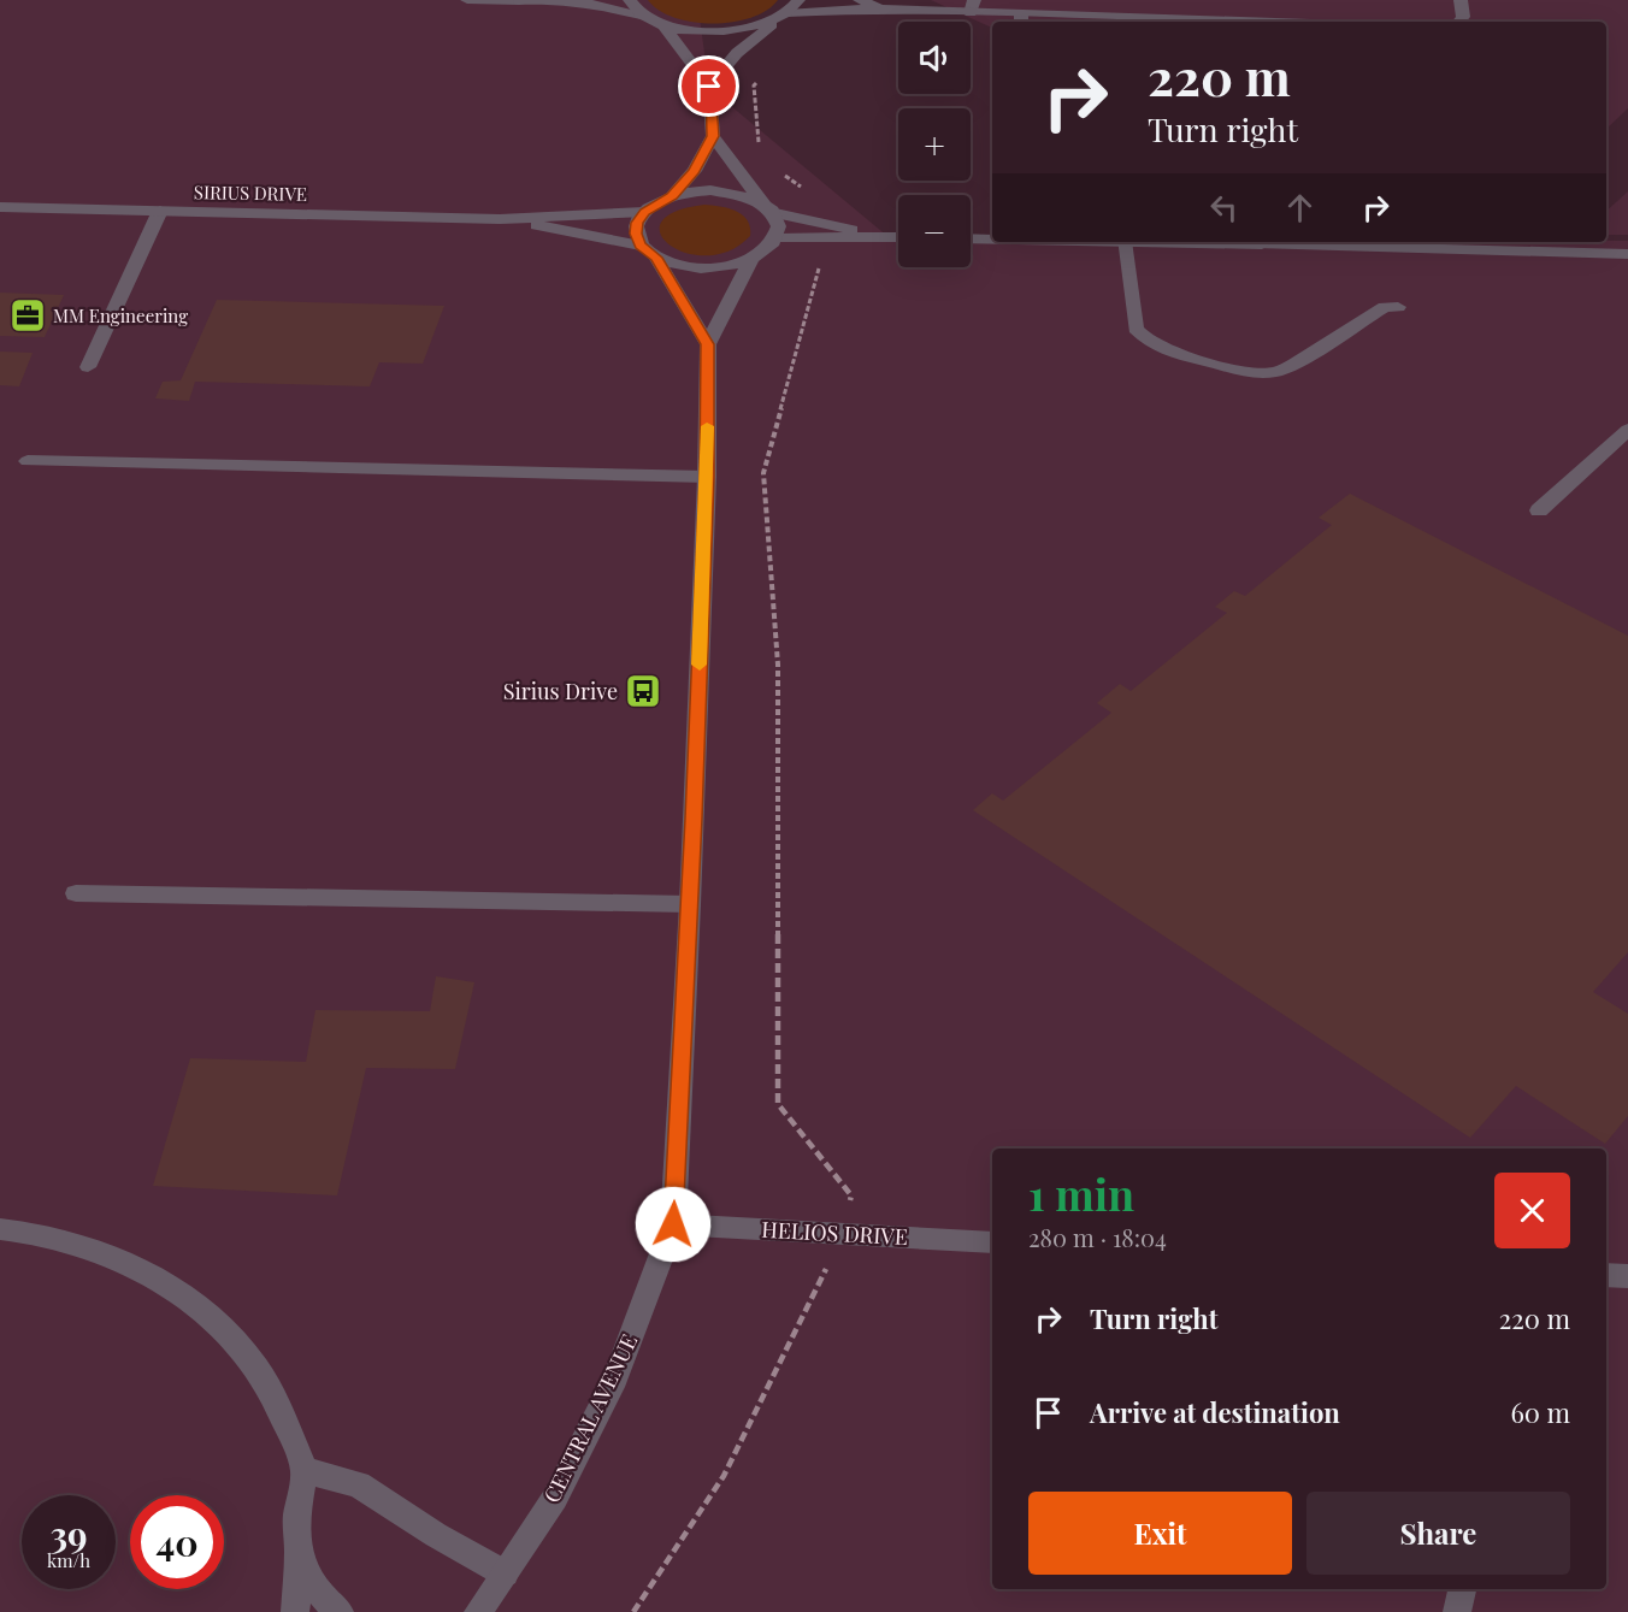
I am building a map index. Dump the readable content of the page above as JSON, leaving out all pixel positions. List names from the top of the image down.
{
  "streets": {
    "street": ["SIRIUS DRIVE", "HELIOS DRIVE", "CENTRAL AVENUE"]
  },
  "crossings": [
    ["HELIOS DRIVE", "CENTRAL AVENUE"]
  ],
  "places": {
    "office": ["MM Engineering"],
    "bus stop": ["Sirius Drive"]
  },
  "page": {
    "map_buttons": ["+", "−"],
    "turn": ["220 m", "Turn right"],
    "heading": ["1 min", "280 m · 18:04"],
    "list": [
      {
        "name": "Turn right",
        "value": "220 m"
      },
      {
        "name": "Arrive at destination",
        "value": "60 m"
      }
    ],
    "buttons": ["Exit", "Share"],
    "speed": "39 km/h",
    "limit": "40"
  }
}
